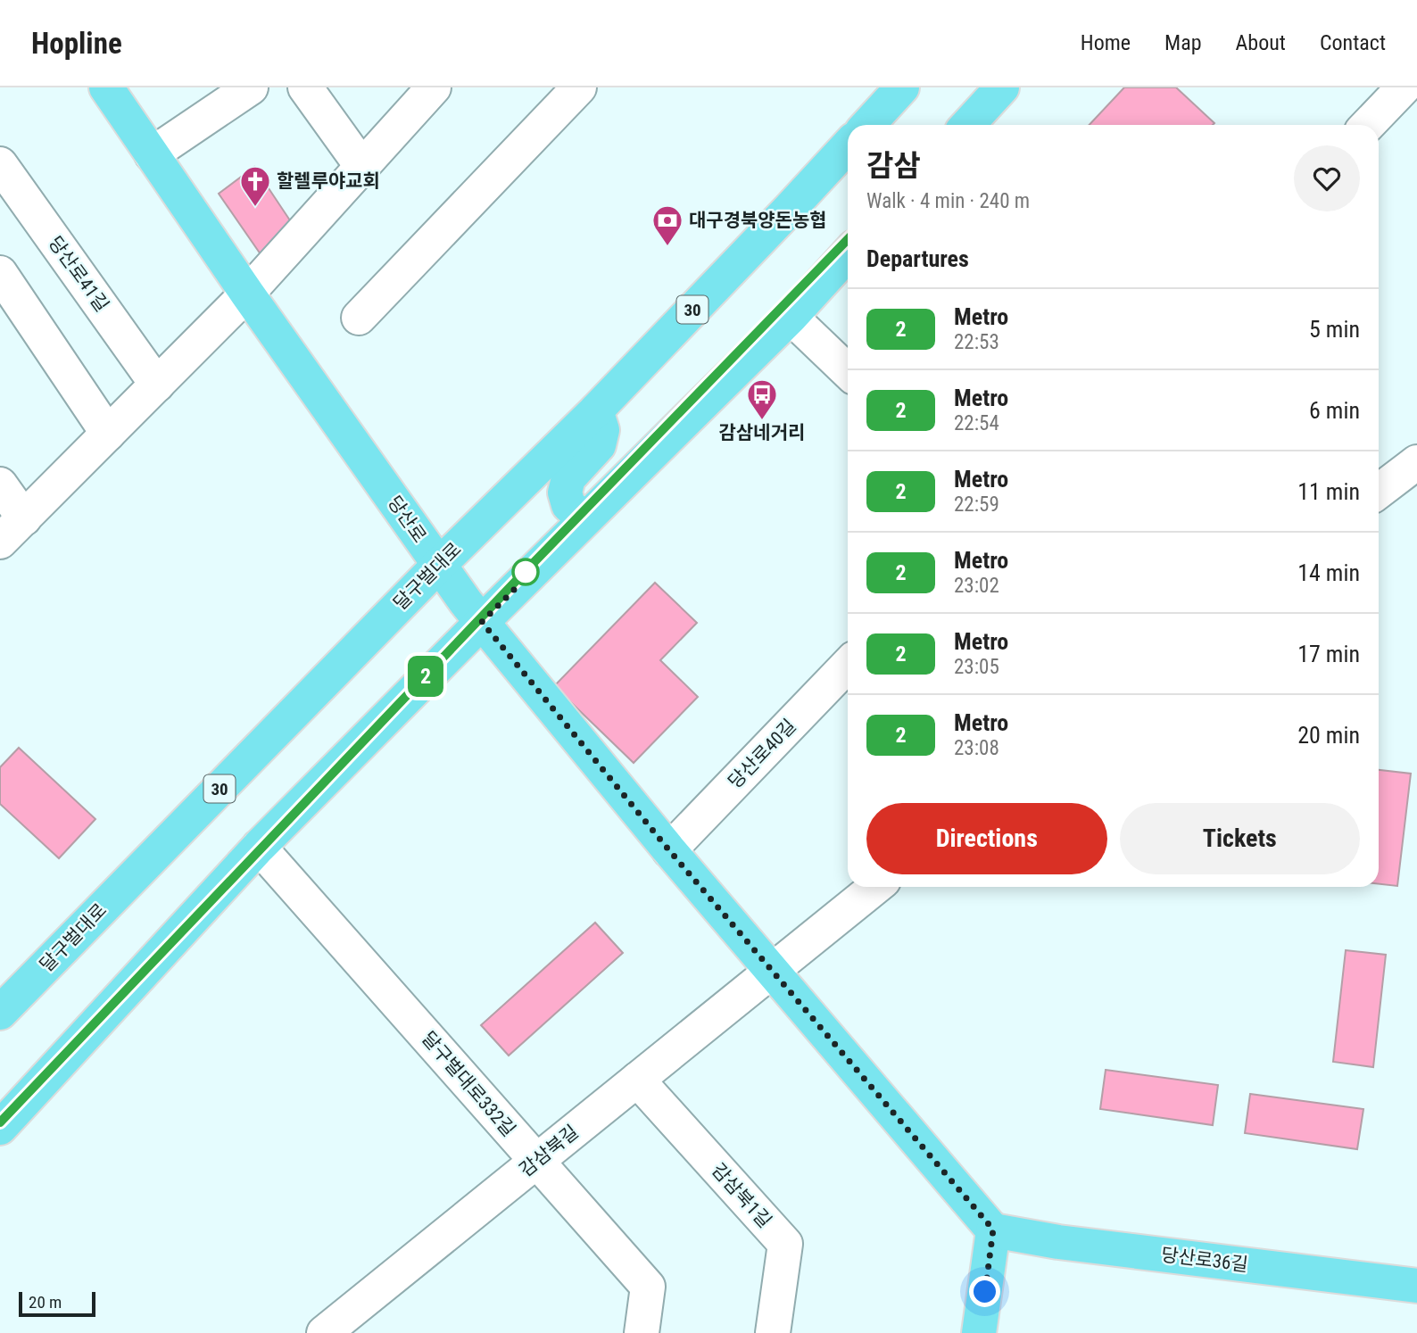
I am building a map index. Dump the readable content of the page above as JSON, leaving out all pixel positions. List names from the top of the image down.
{
  "streets": {
    "main road": [
      "30",
      "당산로",
      "달구벌대로",
      "당산로36길"
    ],
    "street": [
      "당산로41길",
      "당산로40길",
      "달구벌대로332길",
      "감삼북길",
      "감삼북1길"
    ]
  },
  "crossings": [
    ["당산로", "달구벌대로"],
    ["당산로", "당산로40길"],
    ["당산로", "감삼북길"],
    ["당산로", "당산로36길"],
    ["달구벌대로332길", "감삼북길"],
    ["감삼북길", "감삼북1길"]
  ],
  "places": {
    "church": ["할렐루야교회"],
    "bank": ["대구경북양돈농협"],
    "bus stop": ["감삼네거리"]
  },
  "lines": ["metro line 2"],
  "scale_bar": "20 m",
  "page": {
    "header": "Hopline",
    "nav": [
      "Home",
      "Map",
      "About",
      "Contact"
    ],
    "on_map": "2",
    "heading": [
      ["감삼", "Walk · 4 min · 240 m"],
      "Departures"
    ],
    "list": [
      {
        "mark": "2",
        "name": "Metro",
        "note": "22:53",
        "value": "5 min"
      },
      {
        "mark": "2",
        "name": "Metro",
        "note": "22:54",
        "value": "6 min"
      },
      {
        "mark": "2",
        "name": "Metro",
        "note": "22:59",
        "value": "11 min"
      },
      {
        "mark": "2",
        "name": "Metro",
        "note": "23:02",
        "value": "14 min"
      },
      {
        "mark": "2",
        "name": "Metro",
        "note": "23:05",
        "value": "17 min"
      },
      {
        "mark": "2",
        "name": "Metro",
        "note": "23:08",
        "value": "20 min"
      }
    ],
    "buttons": ["Directions", "Tickets"],
    "scale": "20 m"
  }
}
